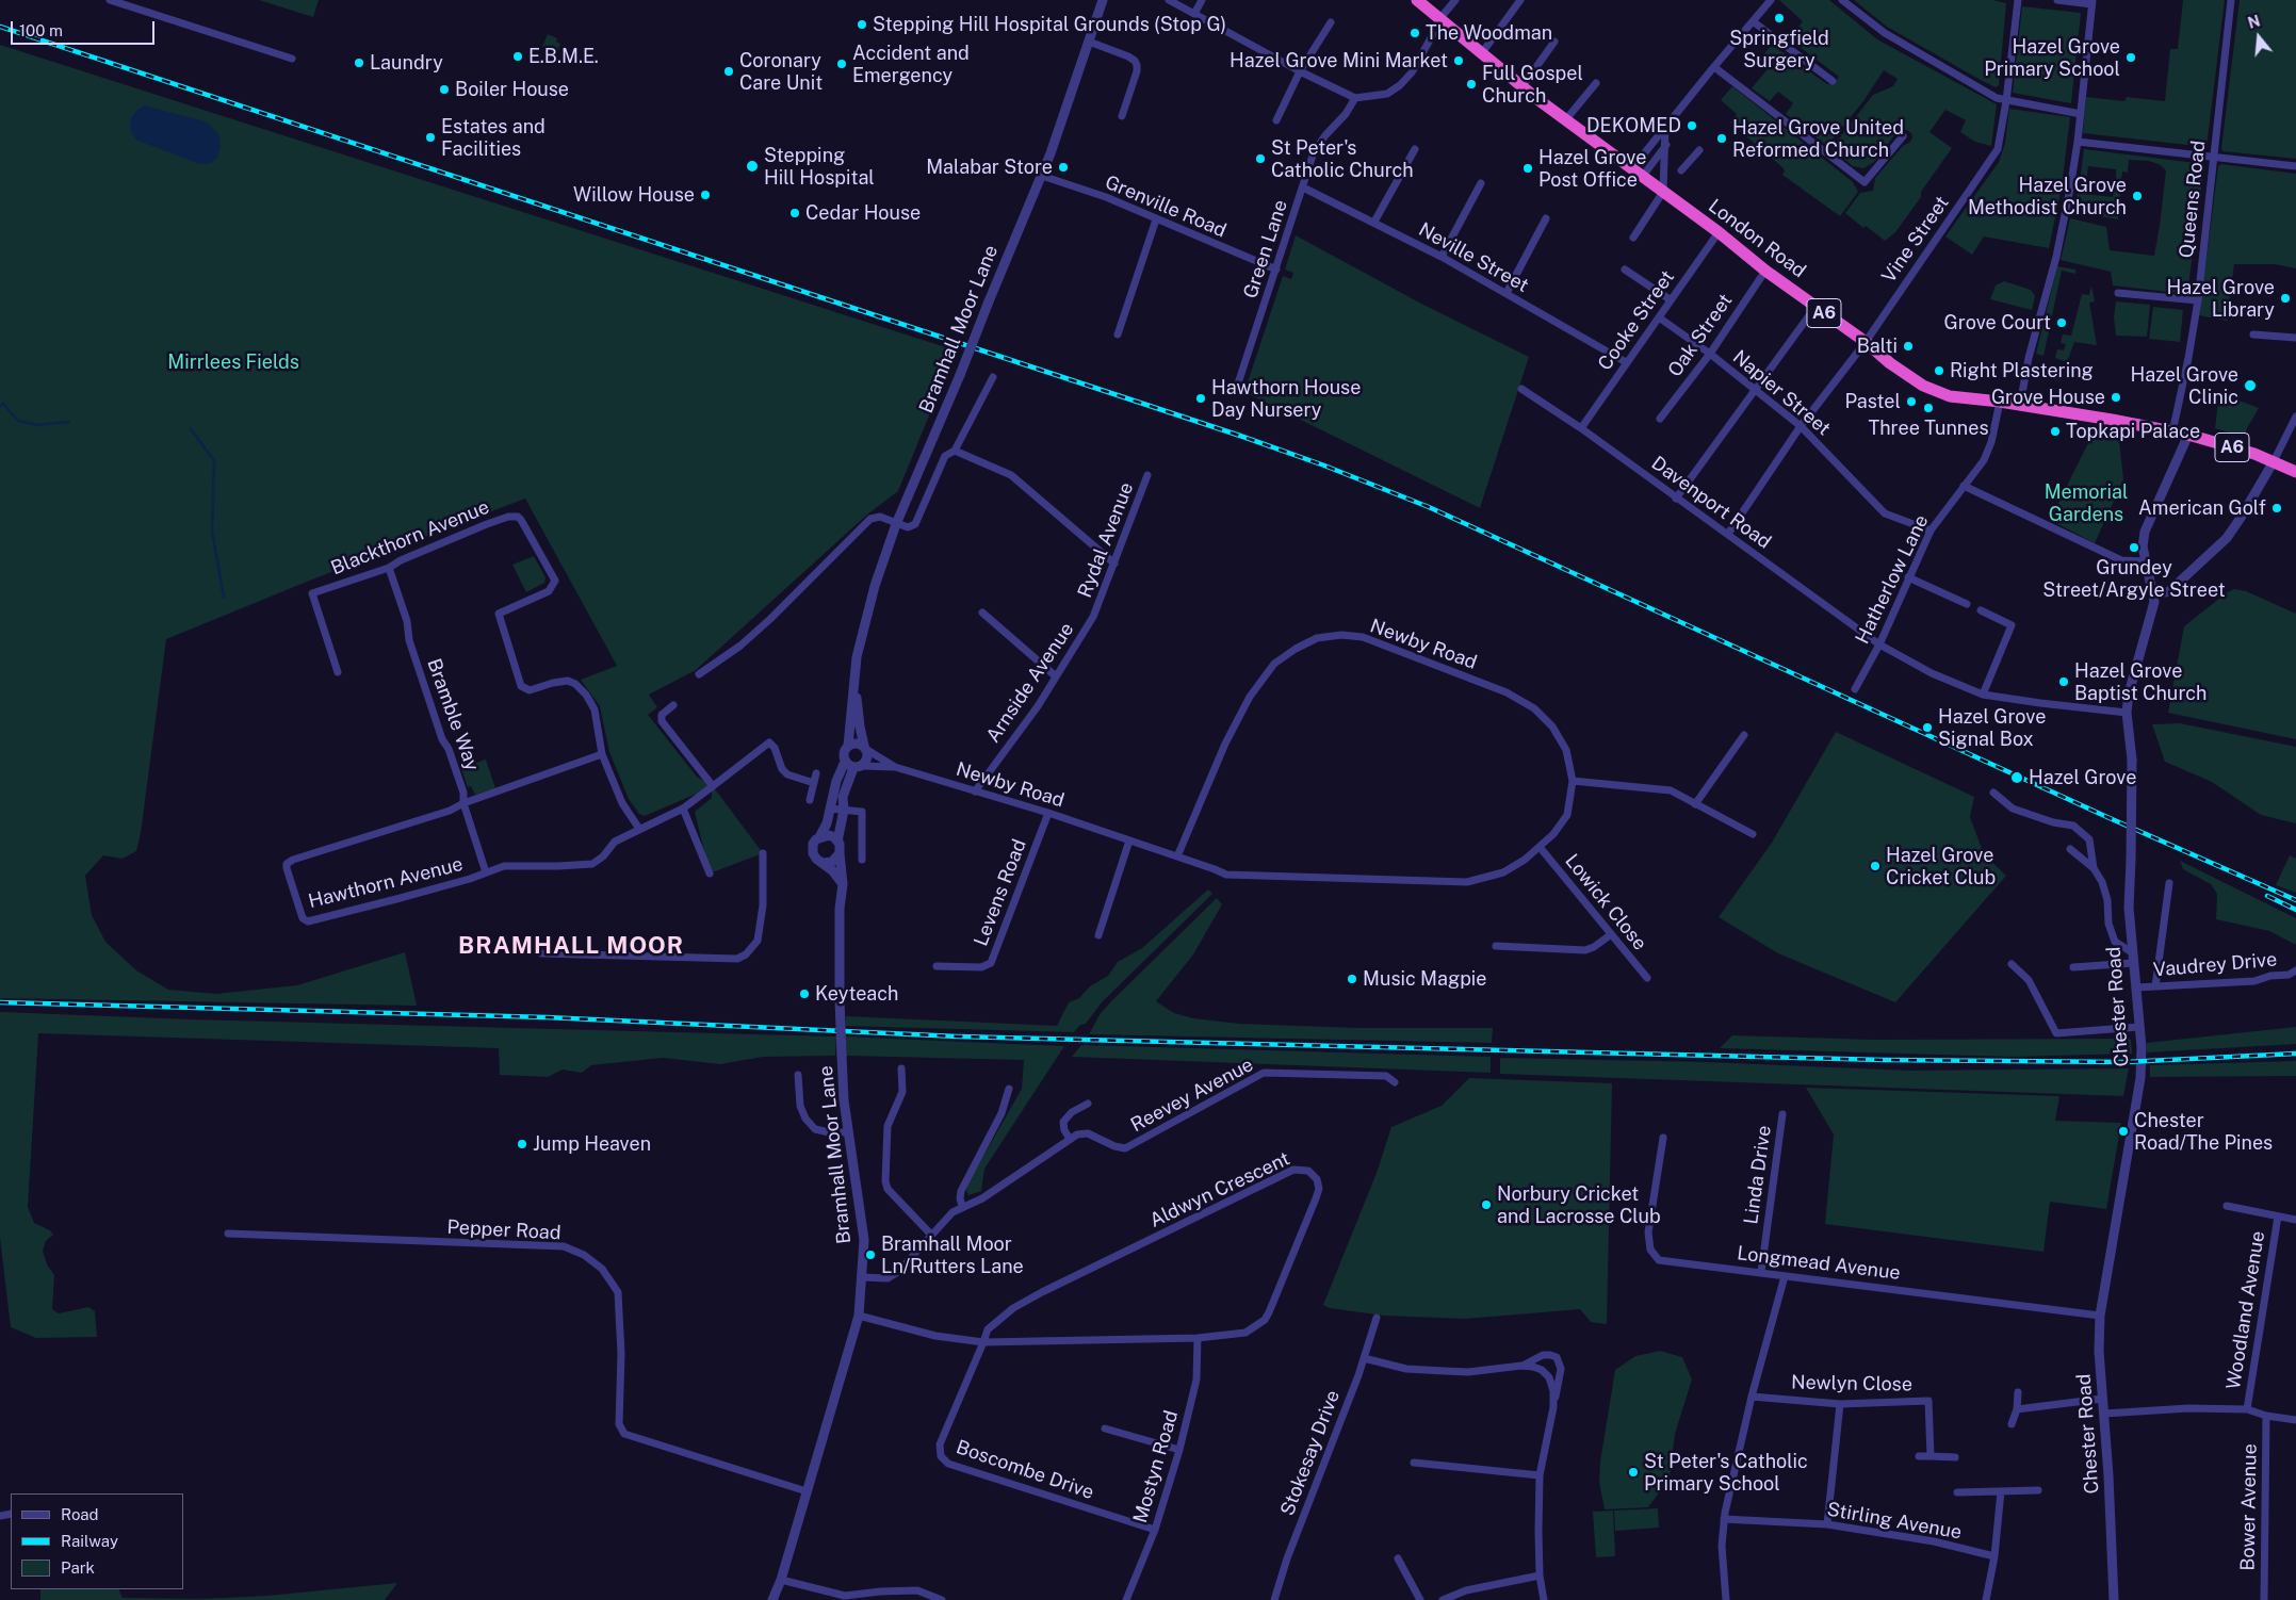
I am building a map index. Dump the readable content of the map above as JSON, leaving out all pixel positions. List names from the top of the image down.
{
  "streets": {
    "highway": ["London Road", "A6"],
    "street": [
      "Queens Road",
      "Grenville Road",
      "Vine Street",
      "Green Lane",
      "Neville Street",
      "Cooke Street",
      "Bramhall Moor Lane",
      "Oak Street",
      "Napier Street",
      "Davenport Road",
      "Blackthorn Avenue",
      "Rydal Avenue",
      "Hatherlow Lane",
      "Newby Road",
      "Arnside Avenue",
      "Bramble Way",
      "Hawthorn Avenue",
      "Levens Road",
      "Lowick Close",
      "Vaudrey Drive",
      "Chester Road",
      "Reevey Avenue",
      "Linda Drive",
      "Aldwyn Crescent",
      "Pepper Road",
      "Longmead Avenue",
      "Woodland Avenue",
      "Newlyn Close",
      "Stokesay Drive",
      "Mostyn Road",
      "Boscombe Drive",
      "Bower Avenue",
      "Stirling Avenue"
    ]
  },
  "crossings": [
    ["Queens Road", "London Road"],
    ["Grenville Road", "Green Lane"],
    ["Grenville Road", "Bramhall Moor Lane"],
    ["London Road", "Vine Street"],
    ["London Road", "Cooke Street"],
    ["London Road", "Oak Street"],
    ["London Road", "Hatherlow Lane"],
    ["Vine Street", "Napier Street"],
    ["Vine Street", "Davenport Road"],
    ["Green Lane", "Neville Street"],
    ["Neville Street", "Cooke Street"],
    ["Cooke Street", "Napier Street"],
    ["Cooke Street", "Davenport Road"],
    ["Bramhall Moor Lane", "Newby Road"],
    ["Bramhall Moor Lane", "Reevey Avenue"],
    ["Bramhall Moor Lane", "Aldwyn Crescent"],
    ["Bramhall Moor Lane", "Pepper Road"],
    ["Oak Street", "Napier Street"],
    ["Napier Street", "Hatherlow Lane"],
    ["Davenport Road", "Hatherlow Lane"],
    ["Davenport Road", "Chester Road"],
    ["Blackthorn Avenue", "Bramble Way"],
    ["Blackthorn Avenue", "Hawthorn Avenue"],
    ["Rydal Avenue", "Arnside Avenue"],
    ["Newby Road", "Arnside Avenue"],
    ["Newby Road", "Levens Road"],
    ["Newby Road", "Lowick Close"],
    ["Bramble Way", "Hawthorn Avenue"],
    ["Vaudrey Drive", "Chester Road"],
    ["Chester Road", "Longmead Avenue"],
    ["Linda Drive", "Longmead Avenue"],
    ["Aldwyn Crescent", "Mostyn Road"],
    ["Aldwyn Crescent", "Boscombe Drive"],
    ["Mostyn Road", "Boscombe Drive"]
  ],
  "districts": ["BRAMHALL MOOR"],
  "parks": ["Mirrlees Fields", "Memorial Gardens"],
  "places": [
    "Springfield Surgery",
    "Stepping Hill Hospital Grounds (Stop G)",
    "The Woodman",
    "E.B.M.E.",
    "Hazel Grove Primary School",
    "Hazel Grove Mini Market",
    "Laundry",
    "Accident and Emergency",
    "Coronary Care Unit",
    "Full Gospel Church",
    "Boiler House",
    "DEKOMED",
    "Estates and Facilities",
    "Hazel Grove United Reformed Church",
    "St Peter's Catholic Church",
    "Stepping Hill Hospital",
    "Malabar Store",
    "Hazel Grove Post Office",
    "Willow House",
    "Hazel Grove Methodist Church",
    "Cedar House",
    "Hazel Grove Library",
    "Grove Court",
    "Balti",
    "Right Plastering",
    "Hazel Grove Clinic",
    "Grove House",
    "Hawthorn House Day Nursery",
    "Pastel",
    "Three Tunnes",
    "Topkapi Palace",
    "American Golf",
    "Grundey Street/Argyle Street",
    "Hazel Grove Baptist Church",
    "Hazel Grove Signal Box",
    "Hazel Grove",
    "Hazel Grove Cricket Club",
    "Music Magpie",
    "Keyteach",
    "Chester Road/The Pines",
    "Jump Heaven",
    "Norbury Cricket and Lacrosse Club",
    "Bramhall Moor Ln/Rutters Lane",
    "St Peter's Catholic Primary School"
  ],
  "legend": ["Road", "Railway", "Park"],
  "scale_bar": "100 m",
  "north": "top"
}
